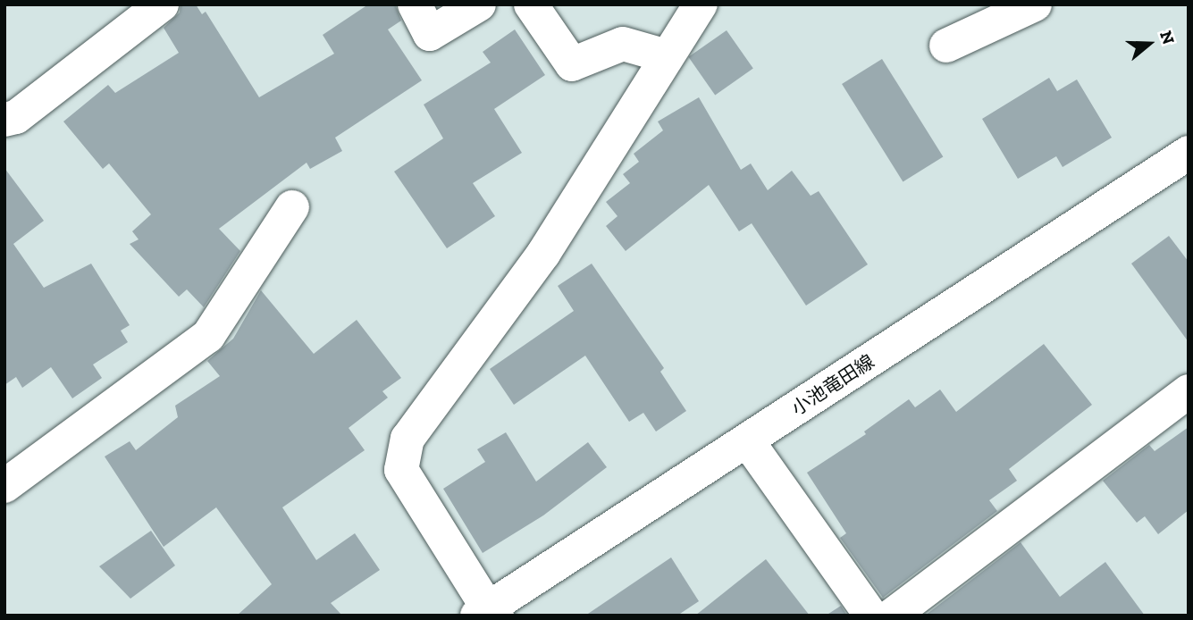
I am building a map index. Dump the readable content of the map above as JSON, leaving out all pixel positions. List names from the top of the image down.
{
  "streets": {
    "street": ["小池竜田線"]
  },
  "north": "right"
}
